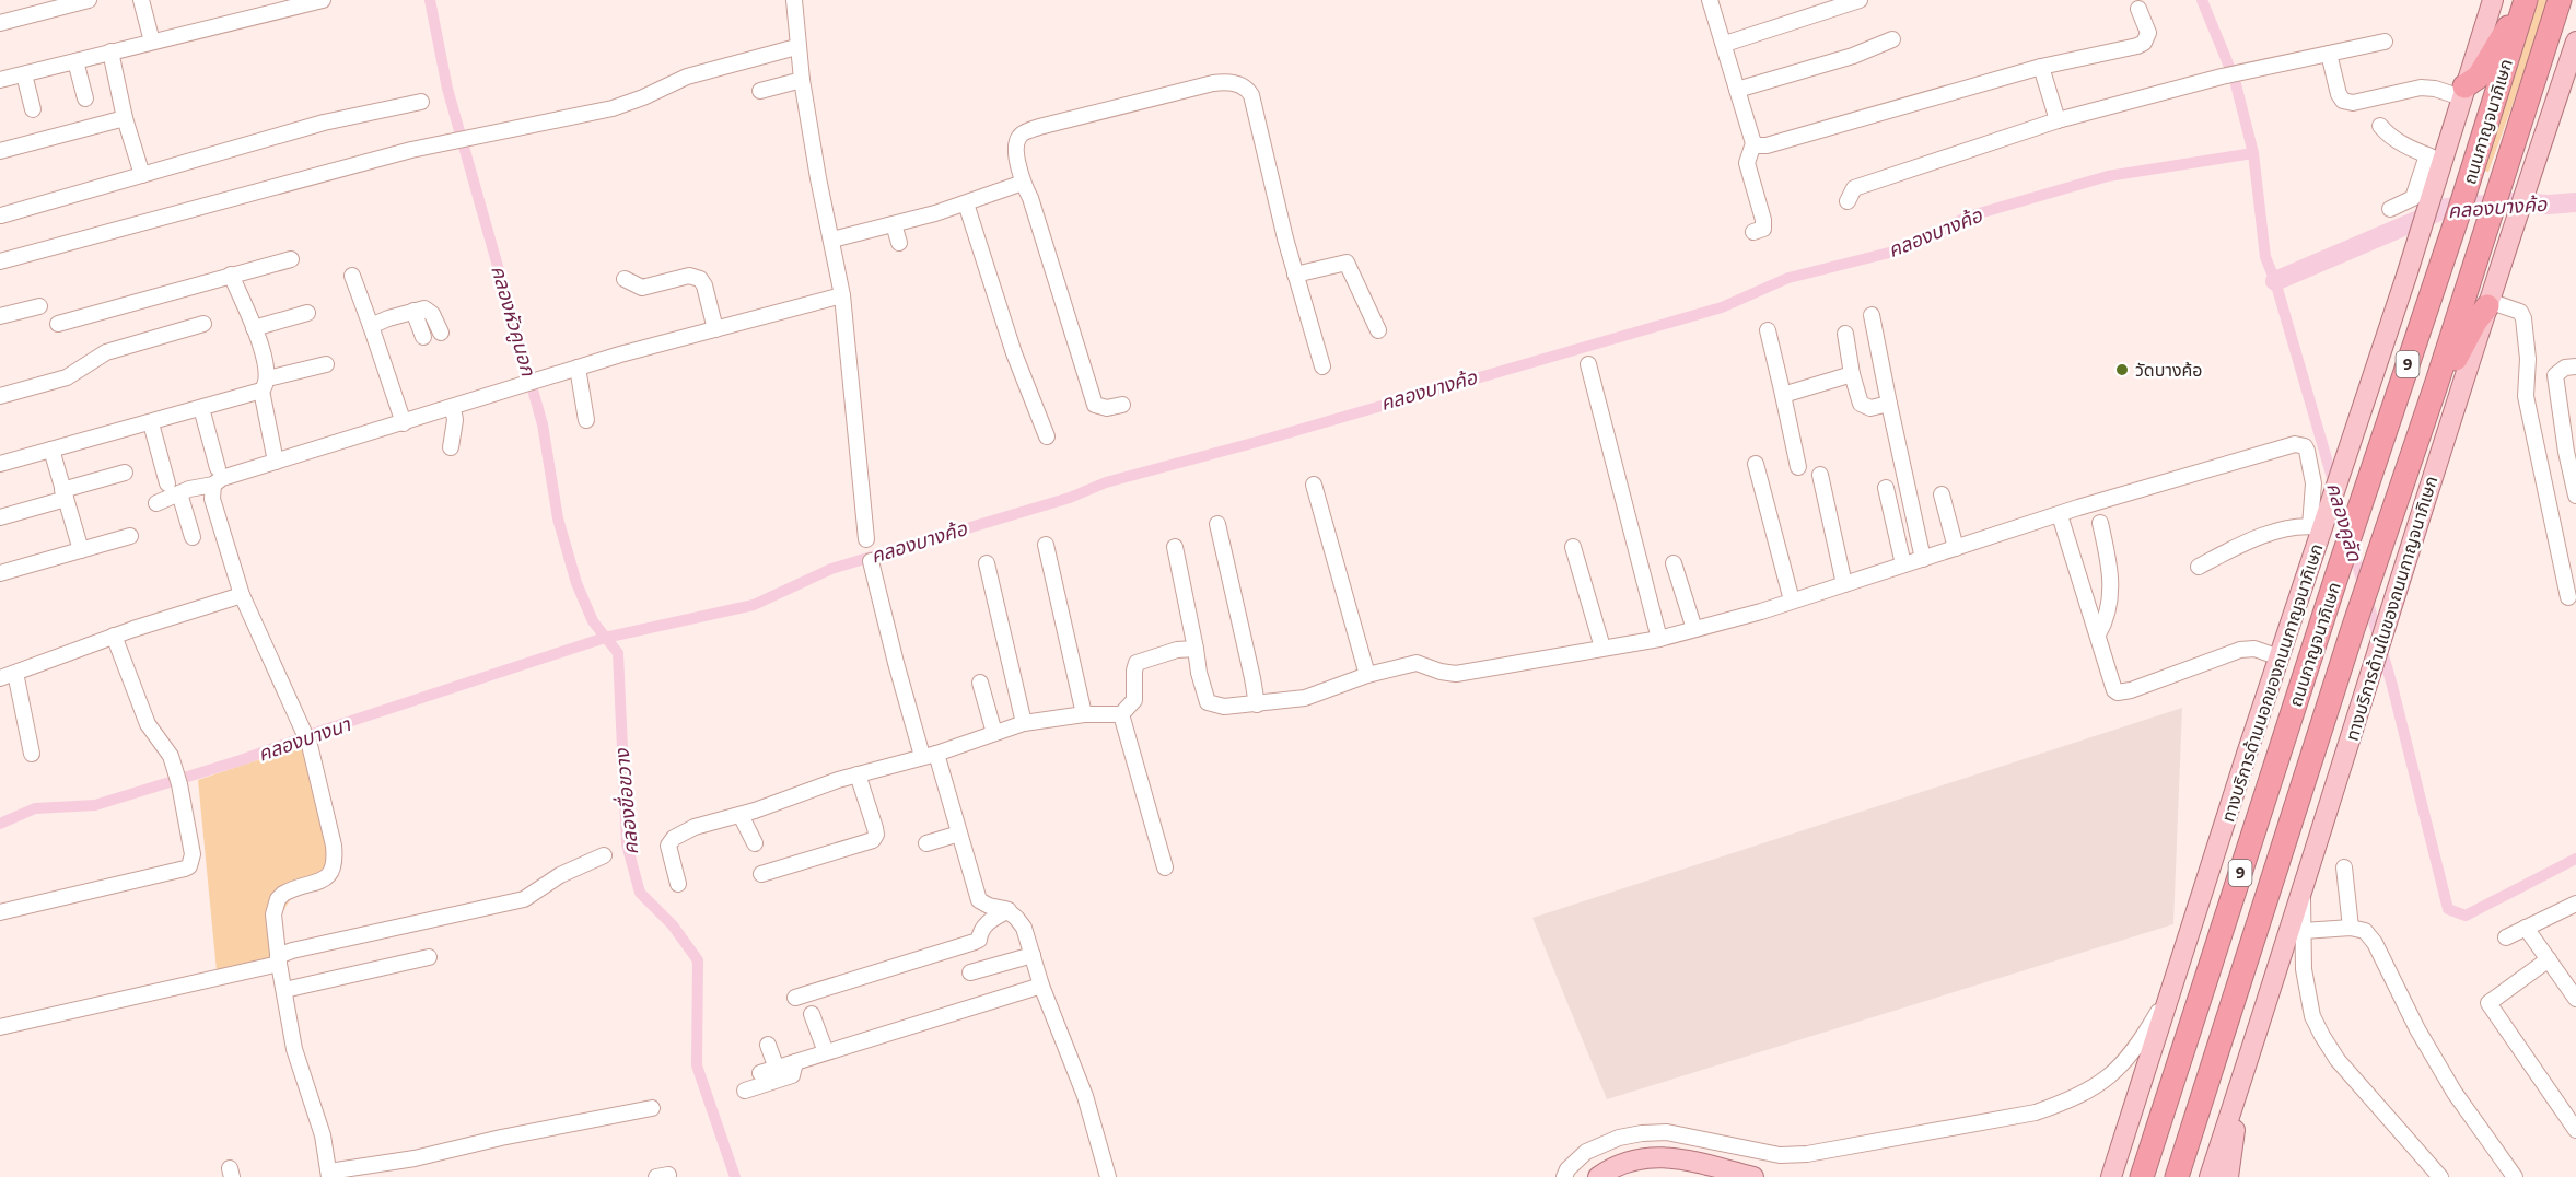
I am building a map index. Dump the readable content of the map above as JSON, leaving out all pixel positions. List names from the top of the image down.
{
  "streets": {
    "highway": ["ถนนกาญจนาภิเษก", "9"],
    "main road": ["ทางบริการด้านในของถนนกาญจนาภิเษก", "ทางบริการด้านนอกของถนนกาญจนาภิเษก"]
  },
  "water": [
    "คลองบางค้อ",
    "คลองหัวคูนอก",
    "คลองคูลัด",
    "คลองบางนา",
    "คลองขื่อขวาง"
  ],
  "places": ["วัดบางค้อ"]
}
